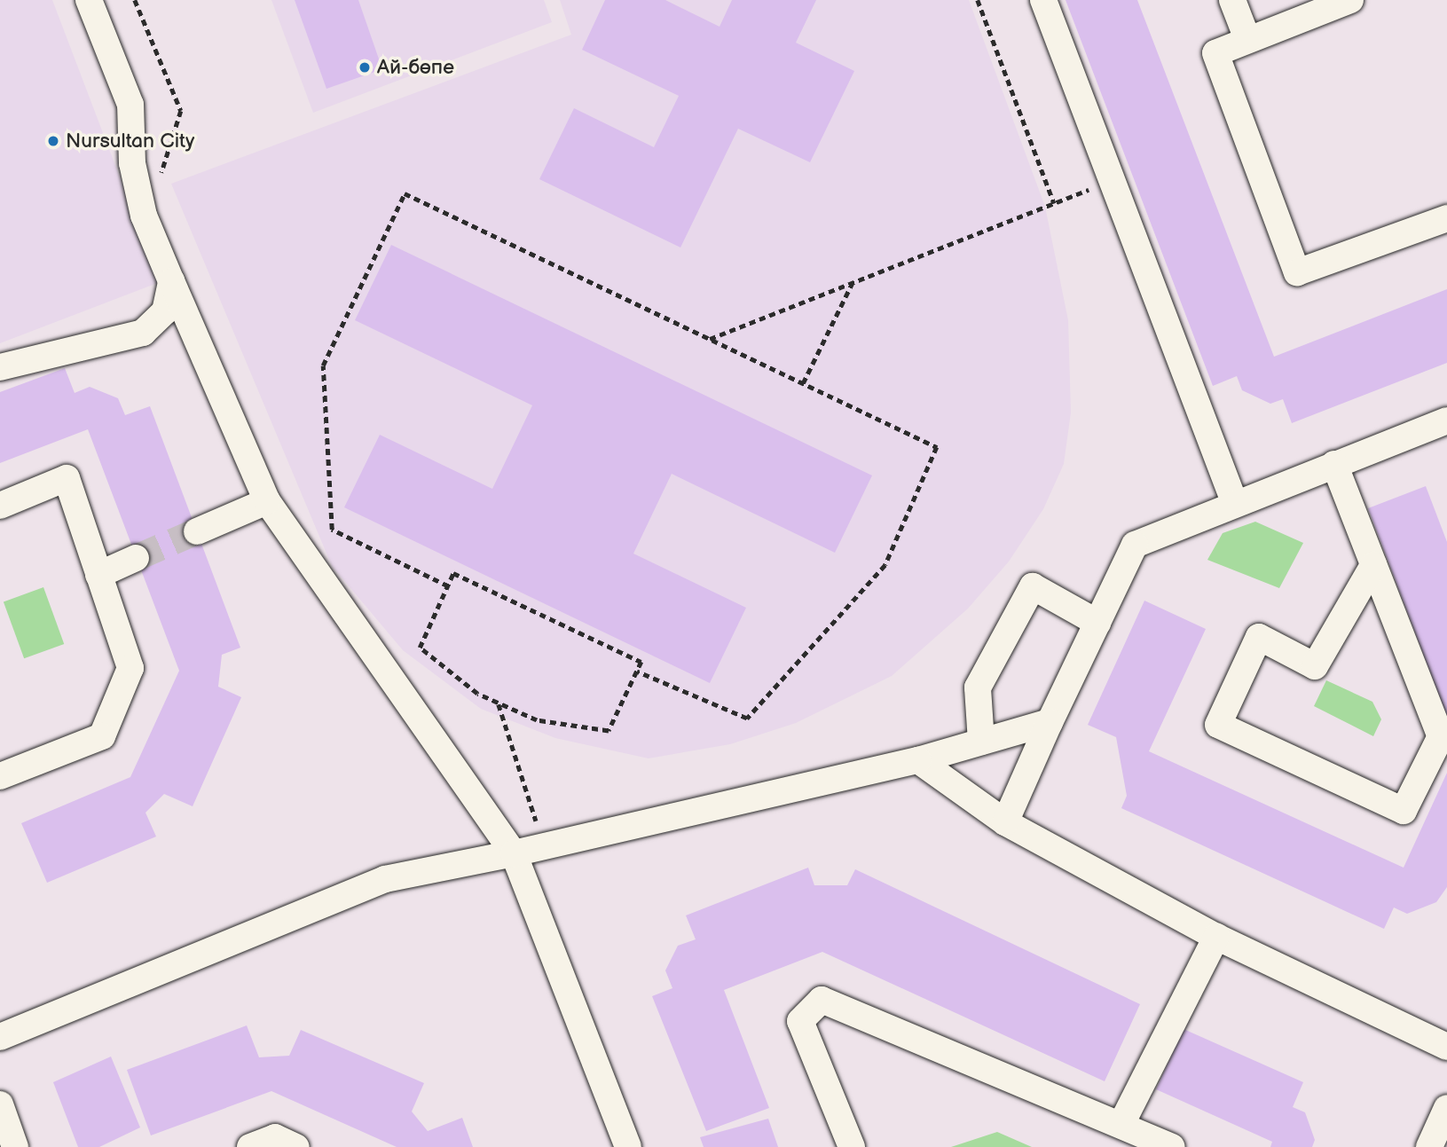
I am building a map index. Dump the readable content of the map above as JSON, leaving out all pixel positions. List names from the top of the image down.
{
  "places": ["Ай-бөпе", "Nursultan City"]
}
